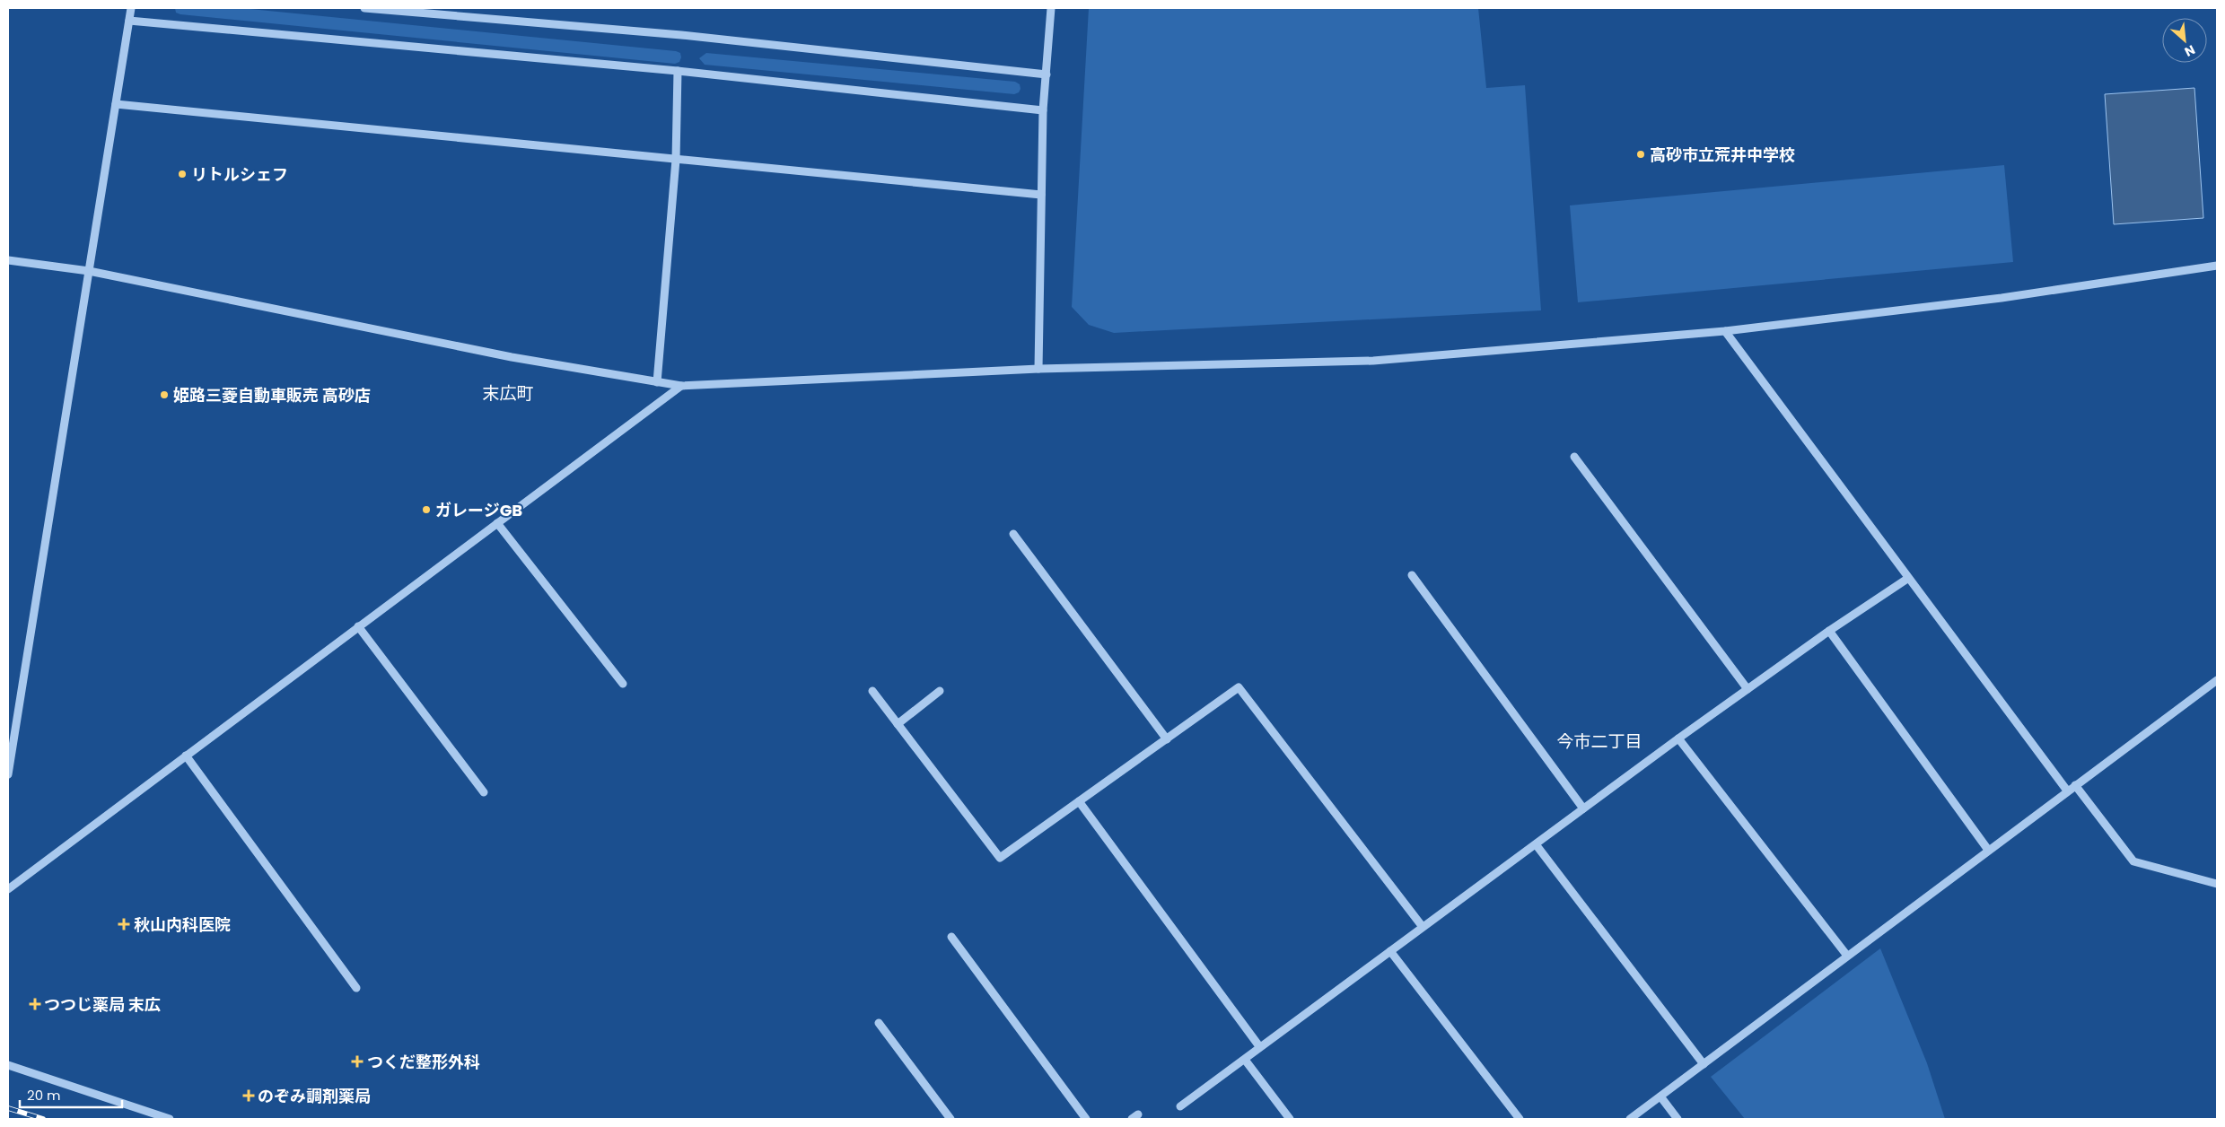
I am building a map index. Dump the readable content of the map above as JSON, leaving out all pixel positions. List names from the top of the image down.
{
  "districts": ["末広町", "今市二丁目"],
  "places": {
    "other": [
      "高砂市立荒井中学校",
      "リトルシェフ",
      "姫路三菱自動車販売 高砂店",
      "ガレージGB"
    ],
    "health": [
      "秋山内科医院",
      "つつじ薬局 末広",
      "つくだ整形外科",
      "のぞみ調剤薬局"
    ]
  },
  "scale_bar": "20 m",
  "north": "bottom right"
}
